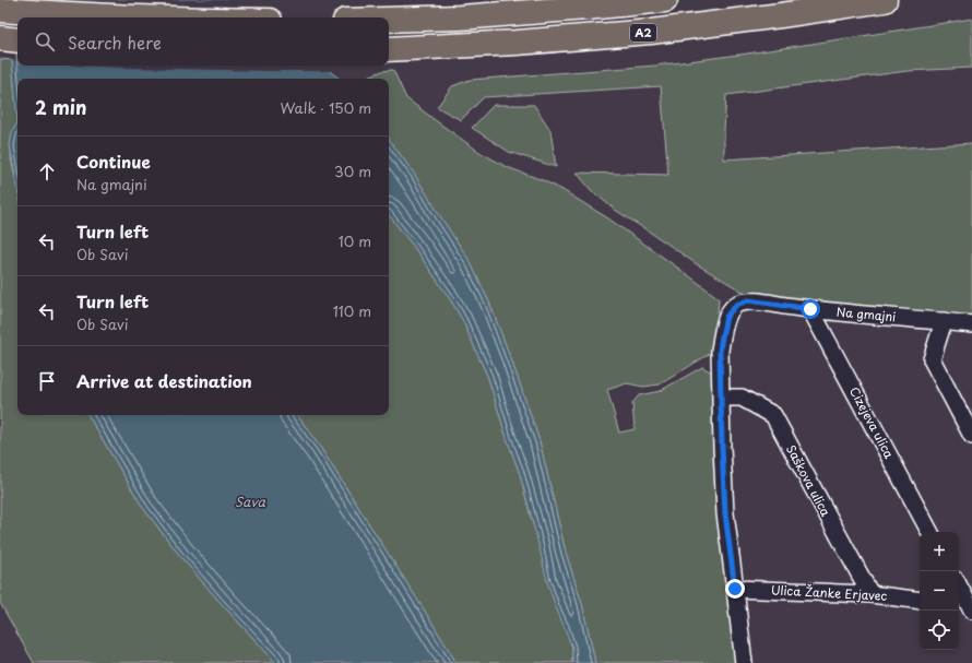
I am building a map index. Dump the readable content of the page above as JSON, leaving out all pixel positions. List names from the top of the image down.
{
  "streets": {
    "highway": ["A2"],
    "street": [
      "Na gmajni",
      "Cizejeva ulica",
      "Saškova ulica",
      "Ulica Žanke Erjavec"
    ]
  },
  "crossings": [
    ["Na gmajni", "Cizejeva ulica"],
    ["Na gmajni", "Saškova ulica"],
    ["Saškova ulica", "Ulica Žanke Erjavec"]
  ],
  "water": ["Sava"],
  "page": {
    "search": "Search here",
    "heading": ["2 min", "Walk · 150 m"],
    "list": [
      ["Continue", "Na gmajni", "30 m"],
      ["Turn left", "Ob Savi", "10 m"],
      ["Turn left", "Ob Savi", "110 m"],
      "Arrive at destination"
    ],
    "map_buttons": ["+", "−"]
  }
}
